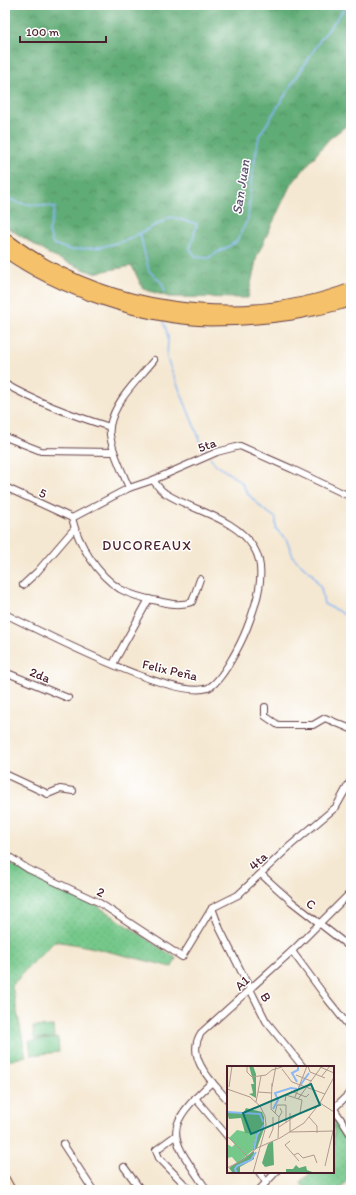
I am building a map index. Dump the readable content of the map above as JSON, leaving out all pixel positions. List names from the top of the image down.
{
  "streets": {
    "street": [
      "5ta",
      "5",
      "Felix Peña",
      "2da",
      "4ta",
      "2",
      "C",
      "A1",
      "B"
    ]
  },
  "crossings": [
    ["5ta", "5"],
    ["5ta", "Felix Peña"],
    ["4ta", "2"],
    ["4ta", "C"],
    ["4ta", "B"],
    ["2", "B"],
    ["C", "A1"],
    ["A1", "B"]
  ],
  "districts": ["DUCOREAUX"],
  "water": ["San Juan"],
  "scale_bar": "100 m"
}
